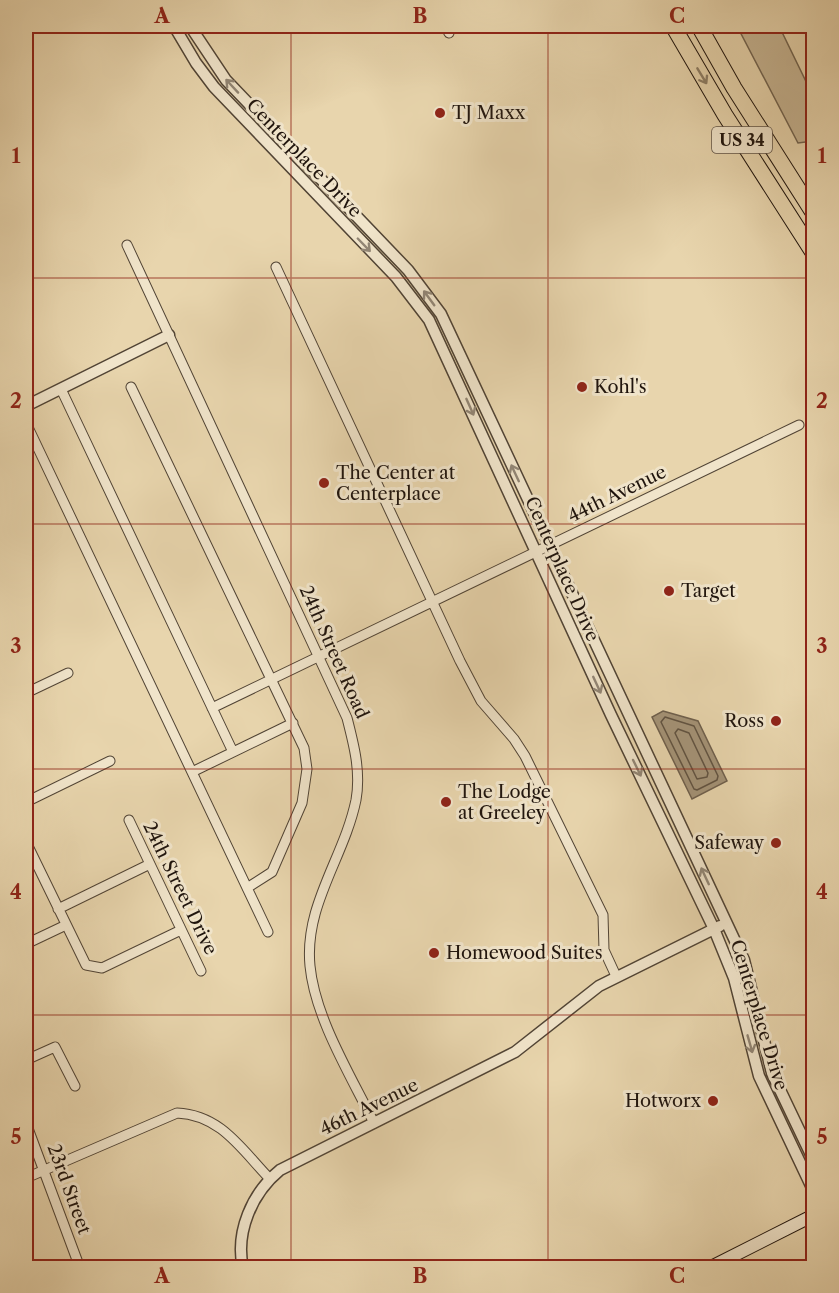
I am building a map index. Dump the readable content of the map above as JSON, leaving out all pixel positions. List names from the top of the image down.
{
  "streets": {
    "highway": ["US 34"],
    "street": [
      "Centerplace Drive",
      "44th Avenue",
      "24th Street Road",
      "24th Street Drive",
      "46th Avenue",
      "23rd Street"
    ]
  },
  "crossings": [
    ["Centerplace Drive", "44th Avenue"],
    ["Centerplace Drive", "46th Avenue"],
    ["44th Avenue", "24th Street Road"],
    ["24th Street Road", "46th Avenue"]
  ],
  "places": [
    "TJ Maxx",
    "Kohl's",
    "The Center at Centerplace",
    "Target",
    "Ross",
    "The Lodge at Greeley",
    "Safeway",
    "Homewood Suites",
    "Hotworx"
  ],
  "grid": {
    "columns": ["A", "B", "C"],
    "rows": [
      "1",
      "2",
      "3",
      "4",
      "5"
    ]
  }
}
